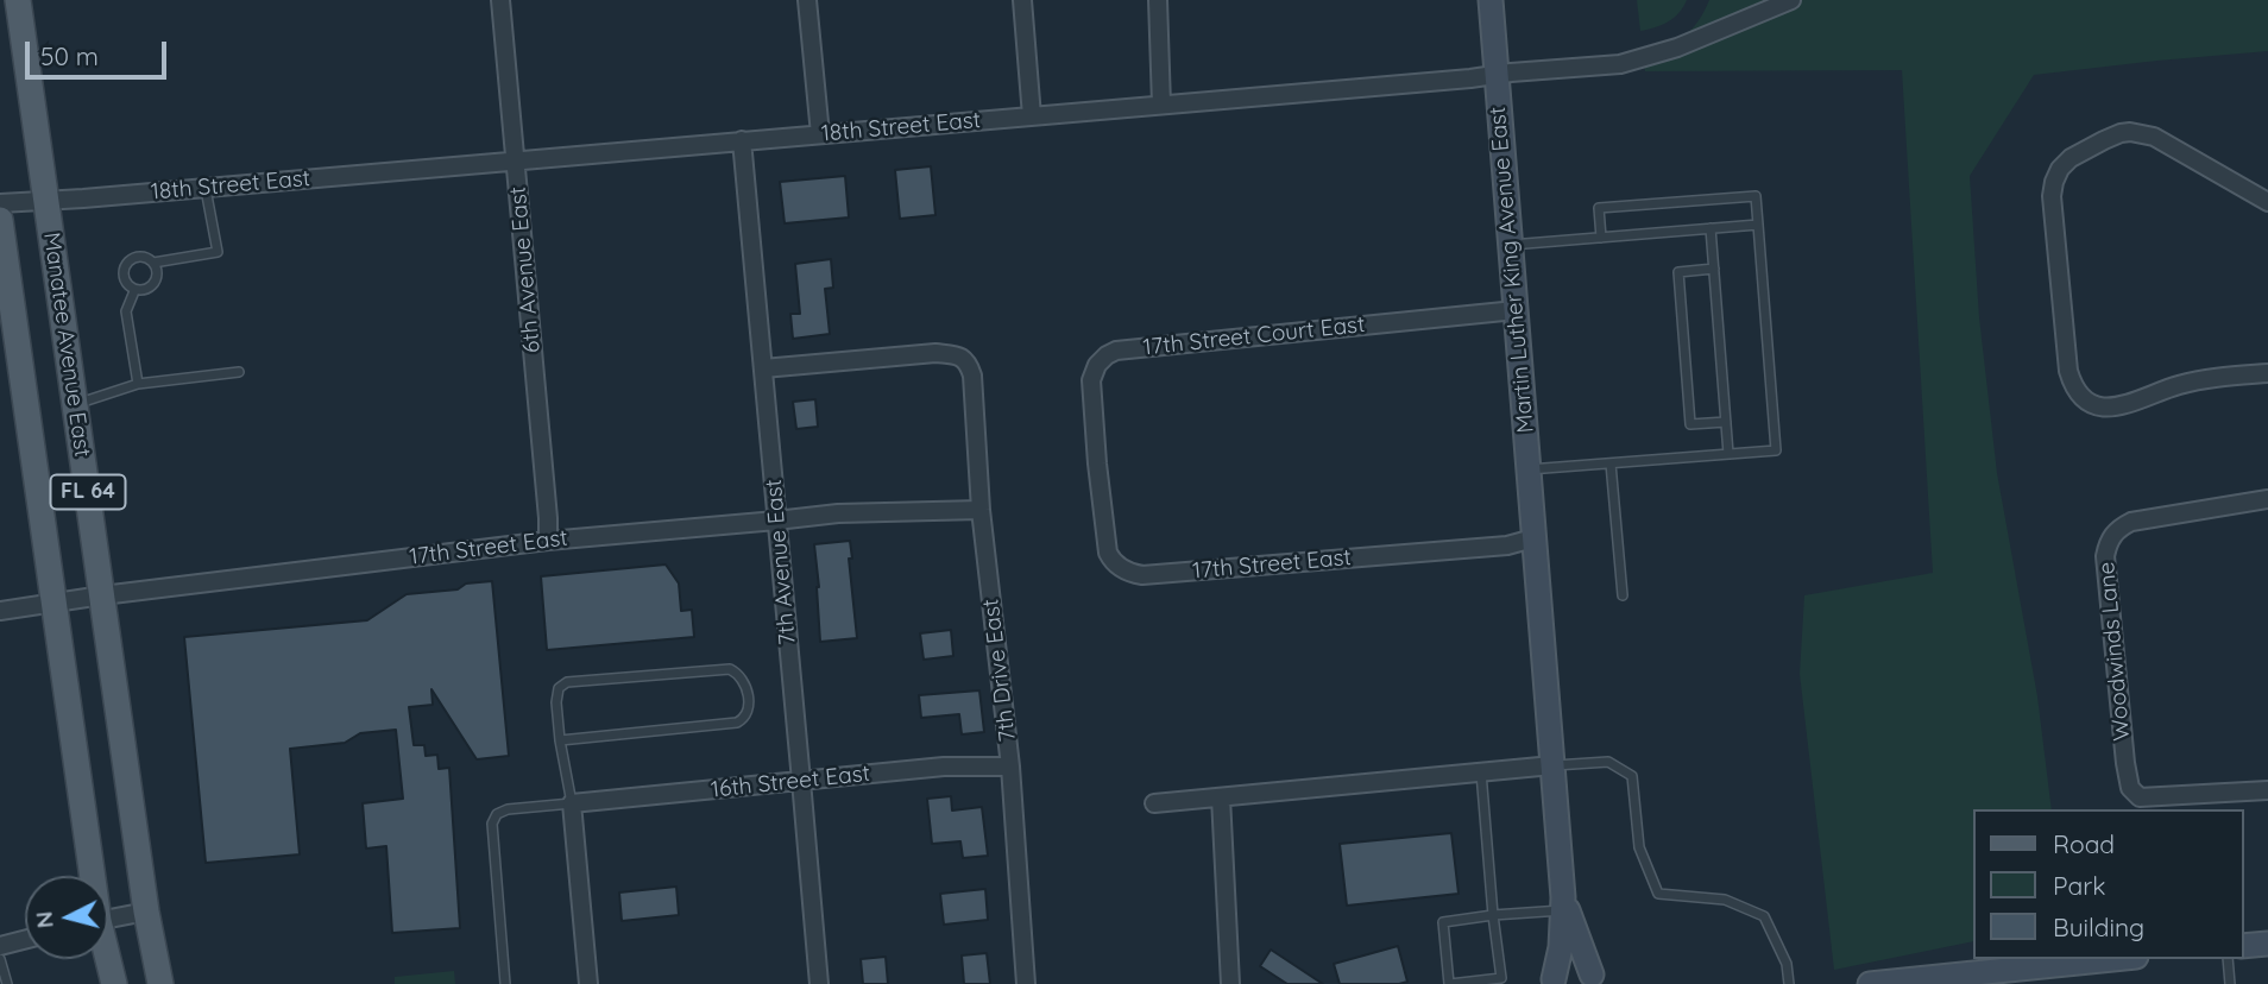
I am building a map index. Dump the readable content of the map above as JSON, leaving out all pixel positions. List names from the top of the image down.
{
  "streets": {
    "main road": ["Manatee Avenue East", "FL 64"],
    "street": [
      "18th Street East",
      "6th Avenue East",
      "Martin Luther King Avenue East",
      "17th Street Court East",
      "17th Street East",
      "7th Avenue East",
      "Woodwinds Lane",
      "7th Drive East",
      "16th Street East"
    ]
  },
  "crossings": [
    ["18th Street East", "6th Avenue East"],
    ["18th Street East", "Martin Luther King Avenue East"],
    ["18th Street East", "Manatee Avenue East"],
    ["18th Street East", "7th Avenue East"],
    ["6th Avenue East", "17th Street East"],
    ["Martin Luther King Avenue East", "17th Street Court East"],
    ["Martin Luther King Avenue East", "17th Street East"],
    ["17th Street Court East", "17th Street East"],
    ["Manatee Avenue East", "17th Street East"],
    ["FL 64", "17th Street East"],
    ["17th Street East", "7th Avenue East"],
    ["17th Street East", "7th Drive East"],
    ["7th Avenue East", "7th Drive East"],
    ["7th Avenue East", "16th Street East"],
    ["7th Drive East", "16th Street East"]
  ],
  "legend": ["Road", "Park", "Building"],
  "scale_bar": "50 m",
  "north": "left"
}
